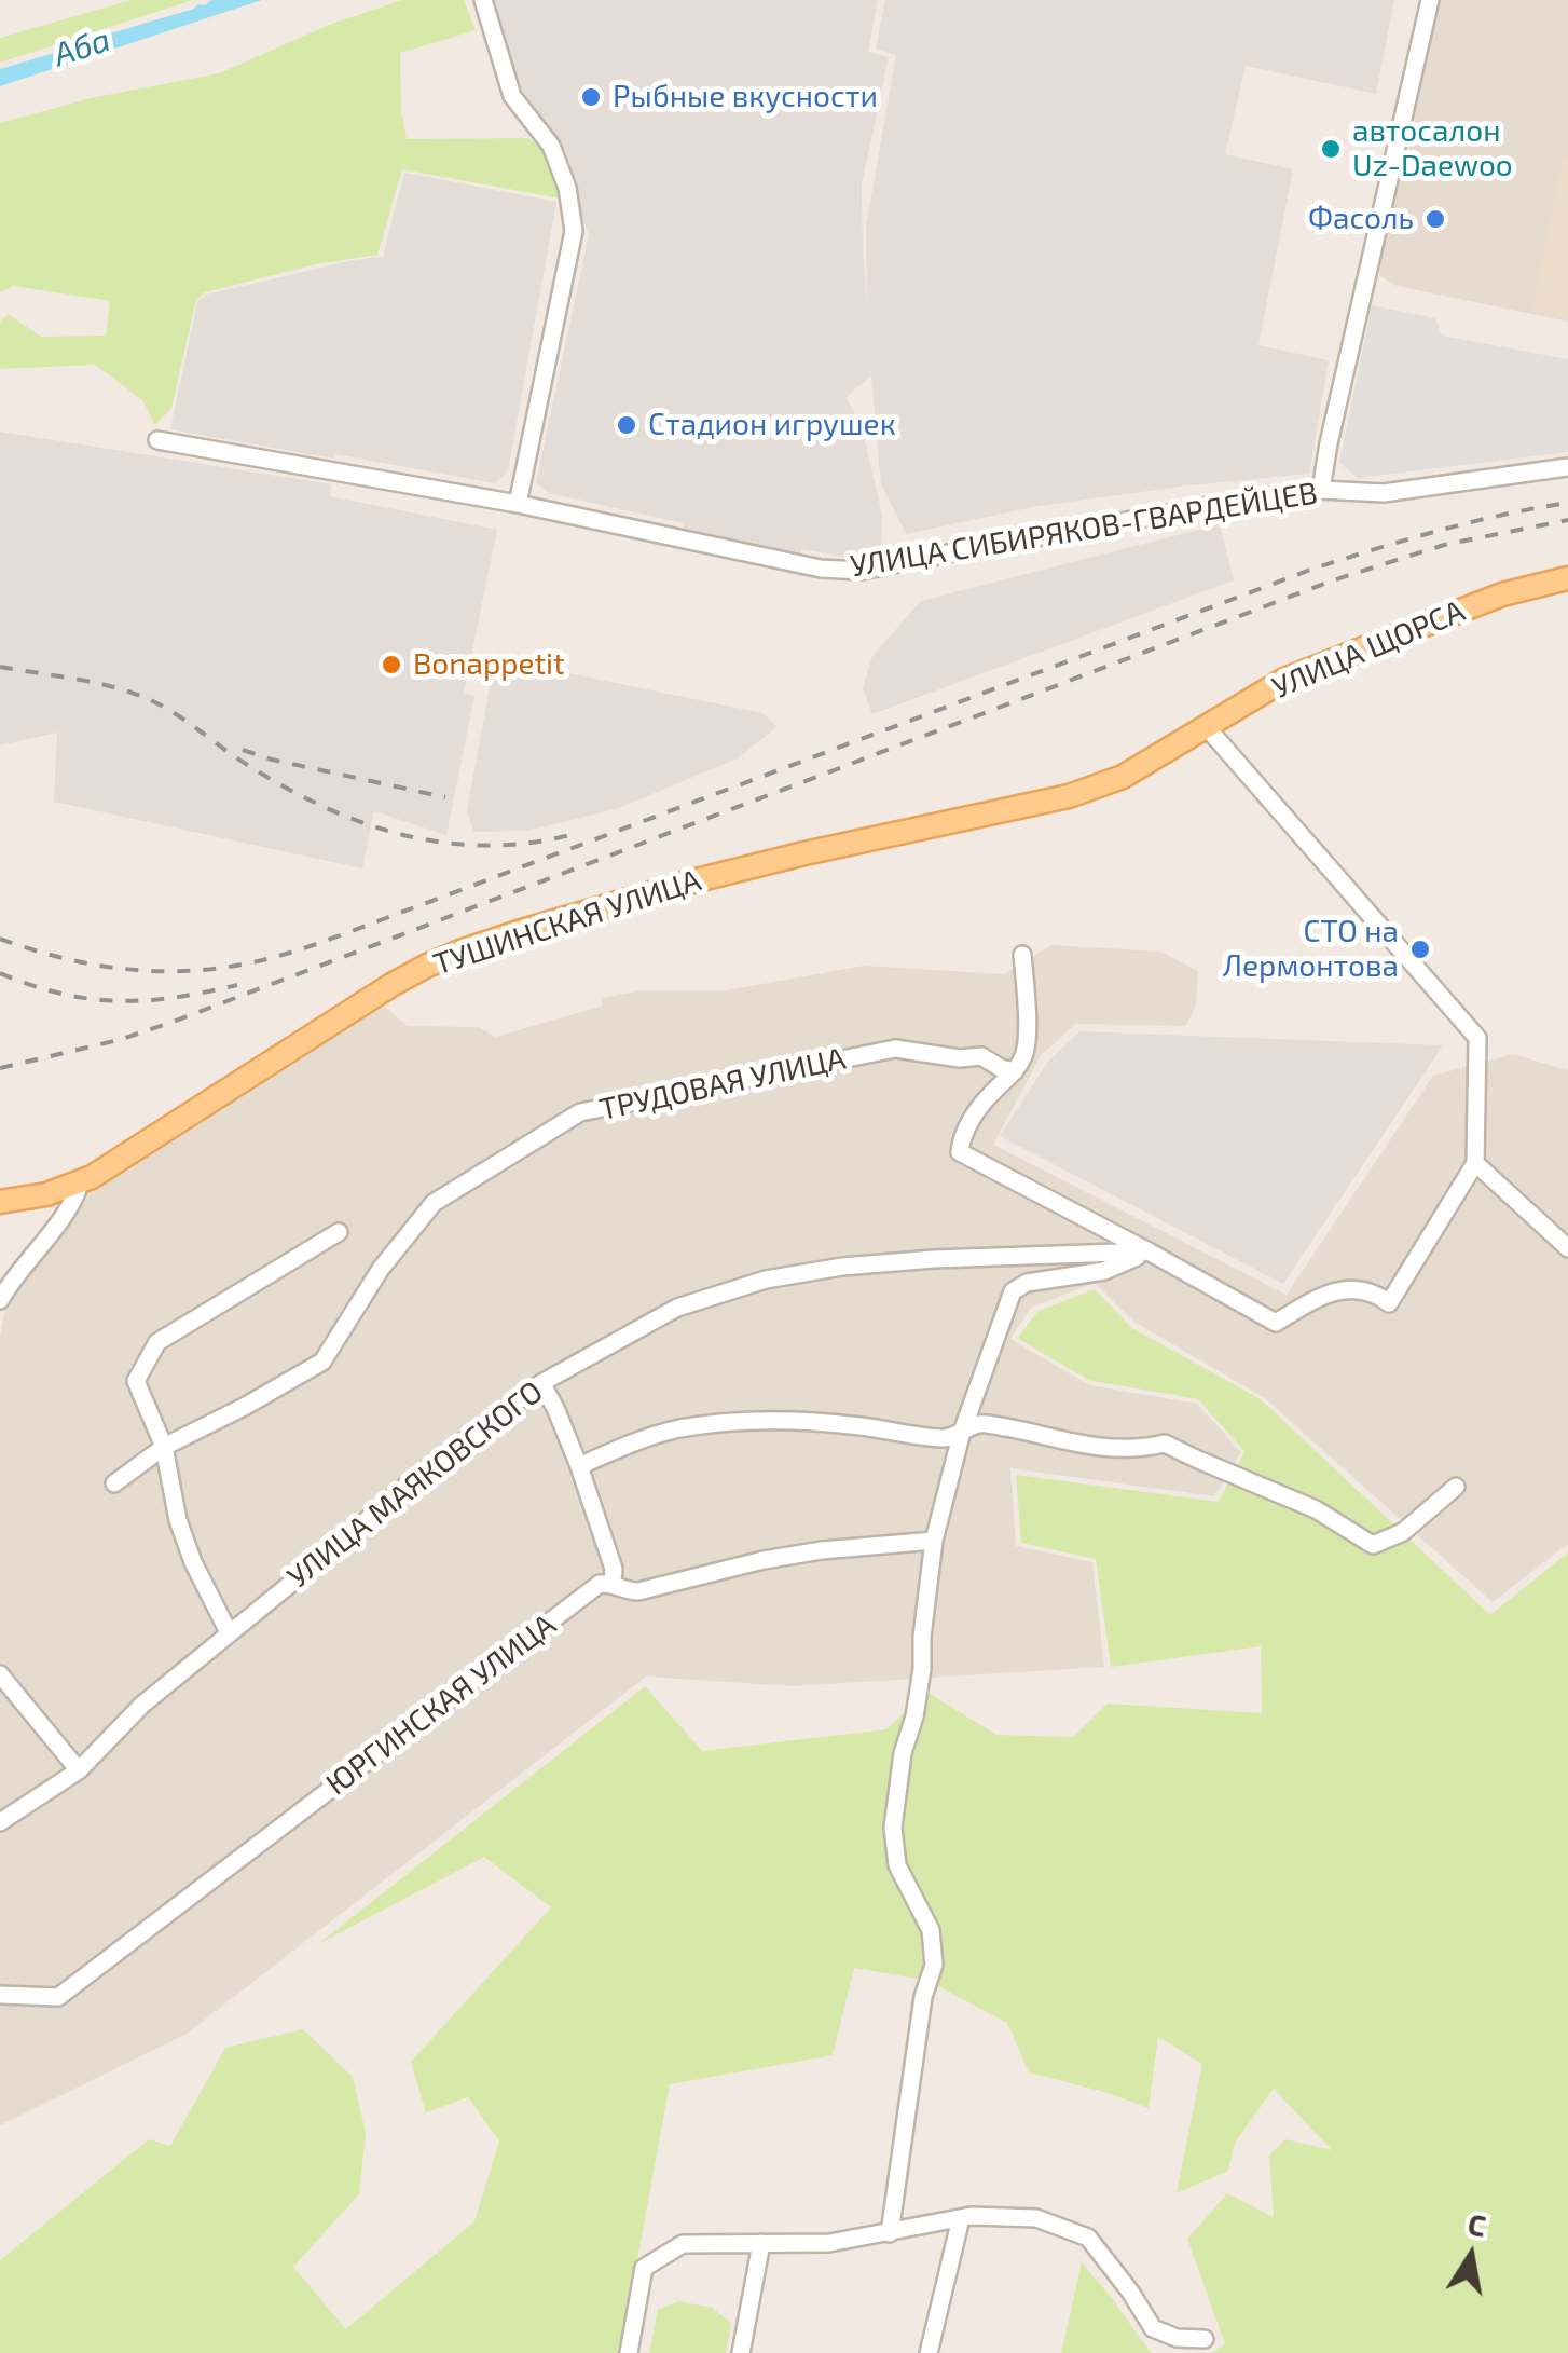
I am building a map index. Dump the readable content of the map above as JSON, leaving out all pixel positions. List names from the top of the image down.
{
  "streets": {
    "main road": ["УЛИЦА ЩОРСА", "ТУШИНСКАЯ УЛИЦА"],
    "street": [
      "УЛИЦА СИБИРЯКОВ-ГВАРДЕЙЦЕВ",
      "ТРУДОВАЯ УЛИЦА",
      "УЛИЦА МАЯКОВСКОГО",
      "ЮРГИНСКАЯ УЛИЦА"
    ]
  },
  "crossings": [
    ["УЛИЦА ЩОРСА", "ТУШИНСКАЯ УЛИЦА"]
  ],
  "water": ["Аба"],
  "places": [
    "Рыбные вкусности",
    "автосалон Uz-Daewoo",
    "Фасоль",
    "Стадион игрушек",
    "Bonappetit",
    "СТО на Лермонтова"
  ],
  "north": "top"
}
